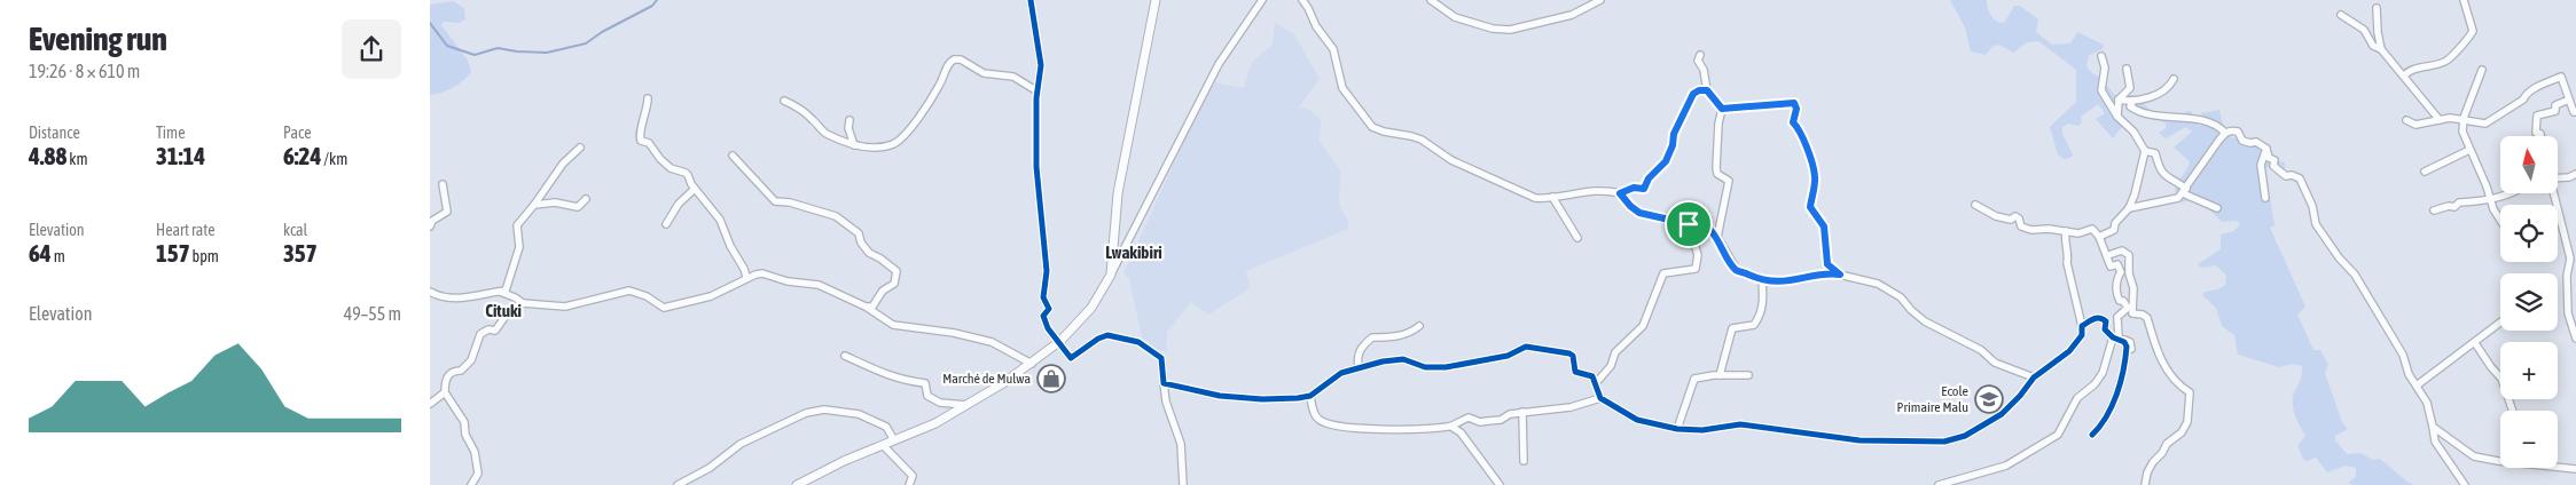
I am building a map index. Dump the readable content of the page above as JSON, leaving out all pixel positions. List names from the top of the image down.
{
  "districts": ["Lwakibiri", "Cituki"],
  "places": {
    "shop": ["Marché de Mulwa"],
    "school or university": ["Ecole Primaire Malu"]
  },
  "north": "top",
  "page": {
    "heading": ["Evening run", "19:26 · 8 × 610 m"],
    "stats": [
      ["Distance", "4.88 km"],
      ["Time", "31:14"],
      ["Pace", "6:24 /km"],
      ["Elevation", "64 m"],
      ["Heart rate", "157 bpm"],
      ["kcal", "357"]
    ],
    "map_buttons": ["+", "−"],
    "chart": ["Elevation", "49–55 m"]
  }
}
